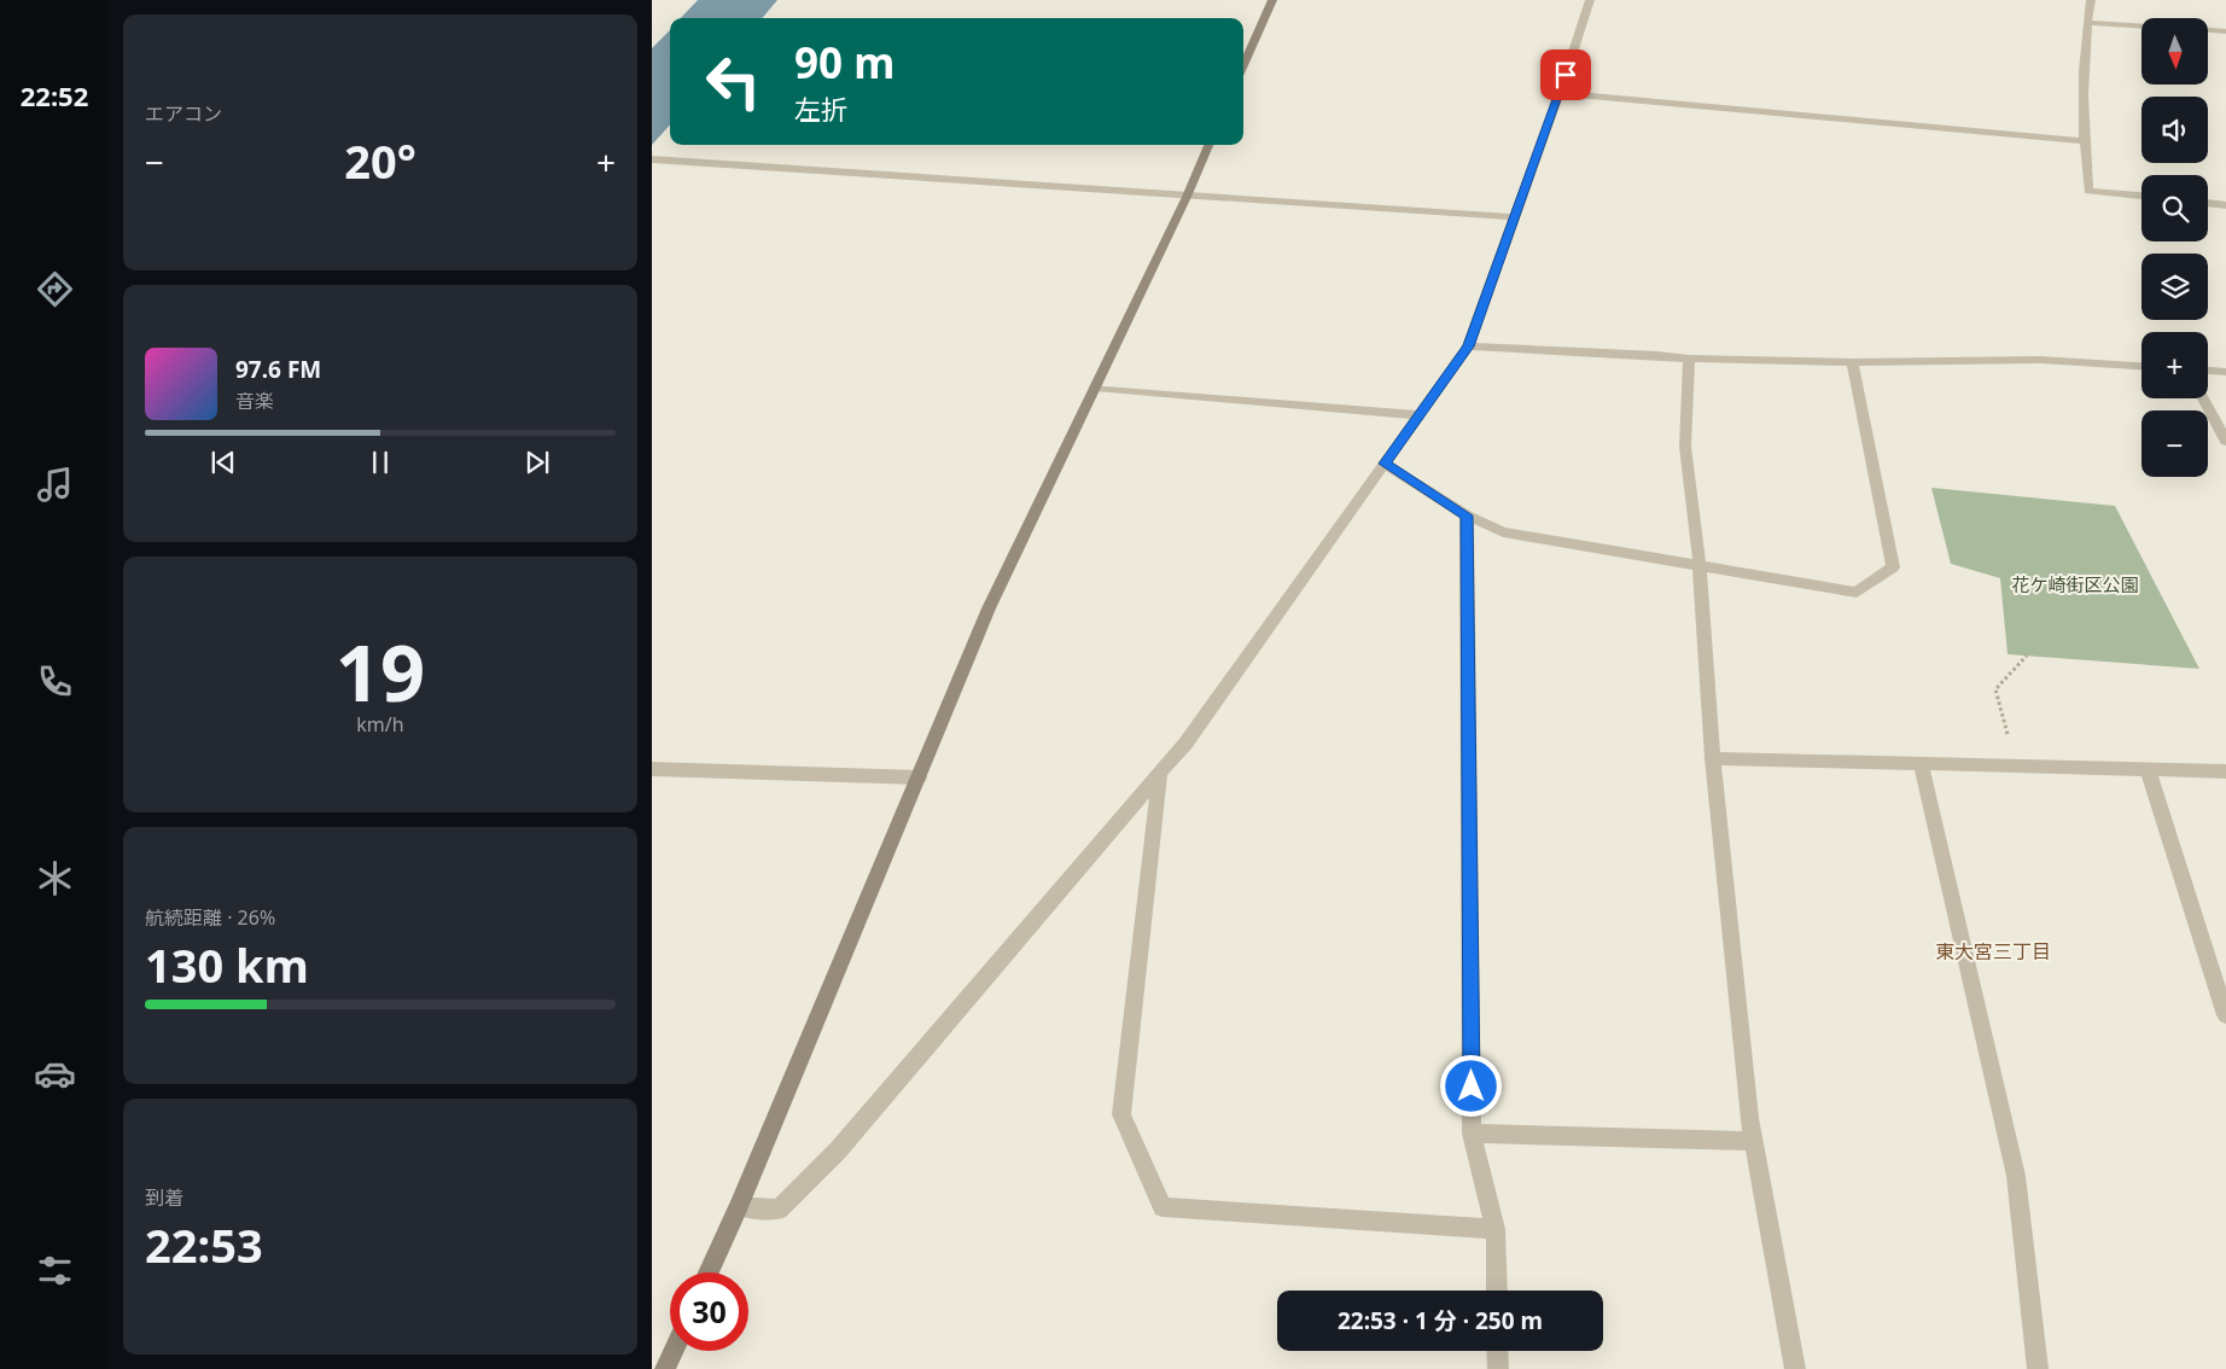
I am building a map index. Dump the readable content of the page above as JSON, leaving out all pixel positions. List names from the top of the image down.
{
  "districts": ["東大宮三丁目"],
  "parks": ["花ケ崎街区公園"],
  "north": "bottom",
  "page": {
    "tabs": "22:52",
    "tile": [
      "エアコン",
      ["19", "km/h"],
      ["航続距離 · 26%", "130 km"],
      ["到着", "22:53"]
    ],
    "map_buttons": ["+", "−"],
    "turn": ["90 m", "左折"],
    "heat": ["−", "20°", "+"],
    "song": ["97.6 FM", "音楽"],
    "limit": "30",
    "trip": "22:53 · 1 分 · 250 m"
  }
}
